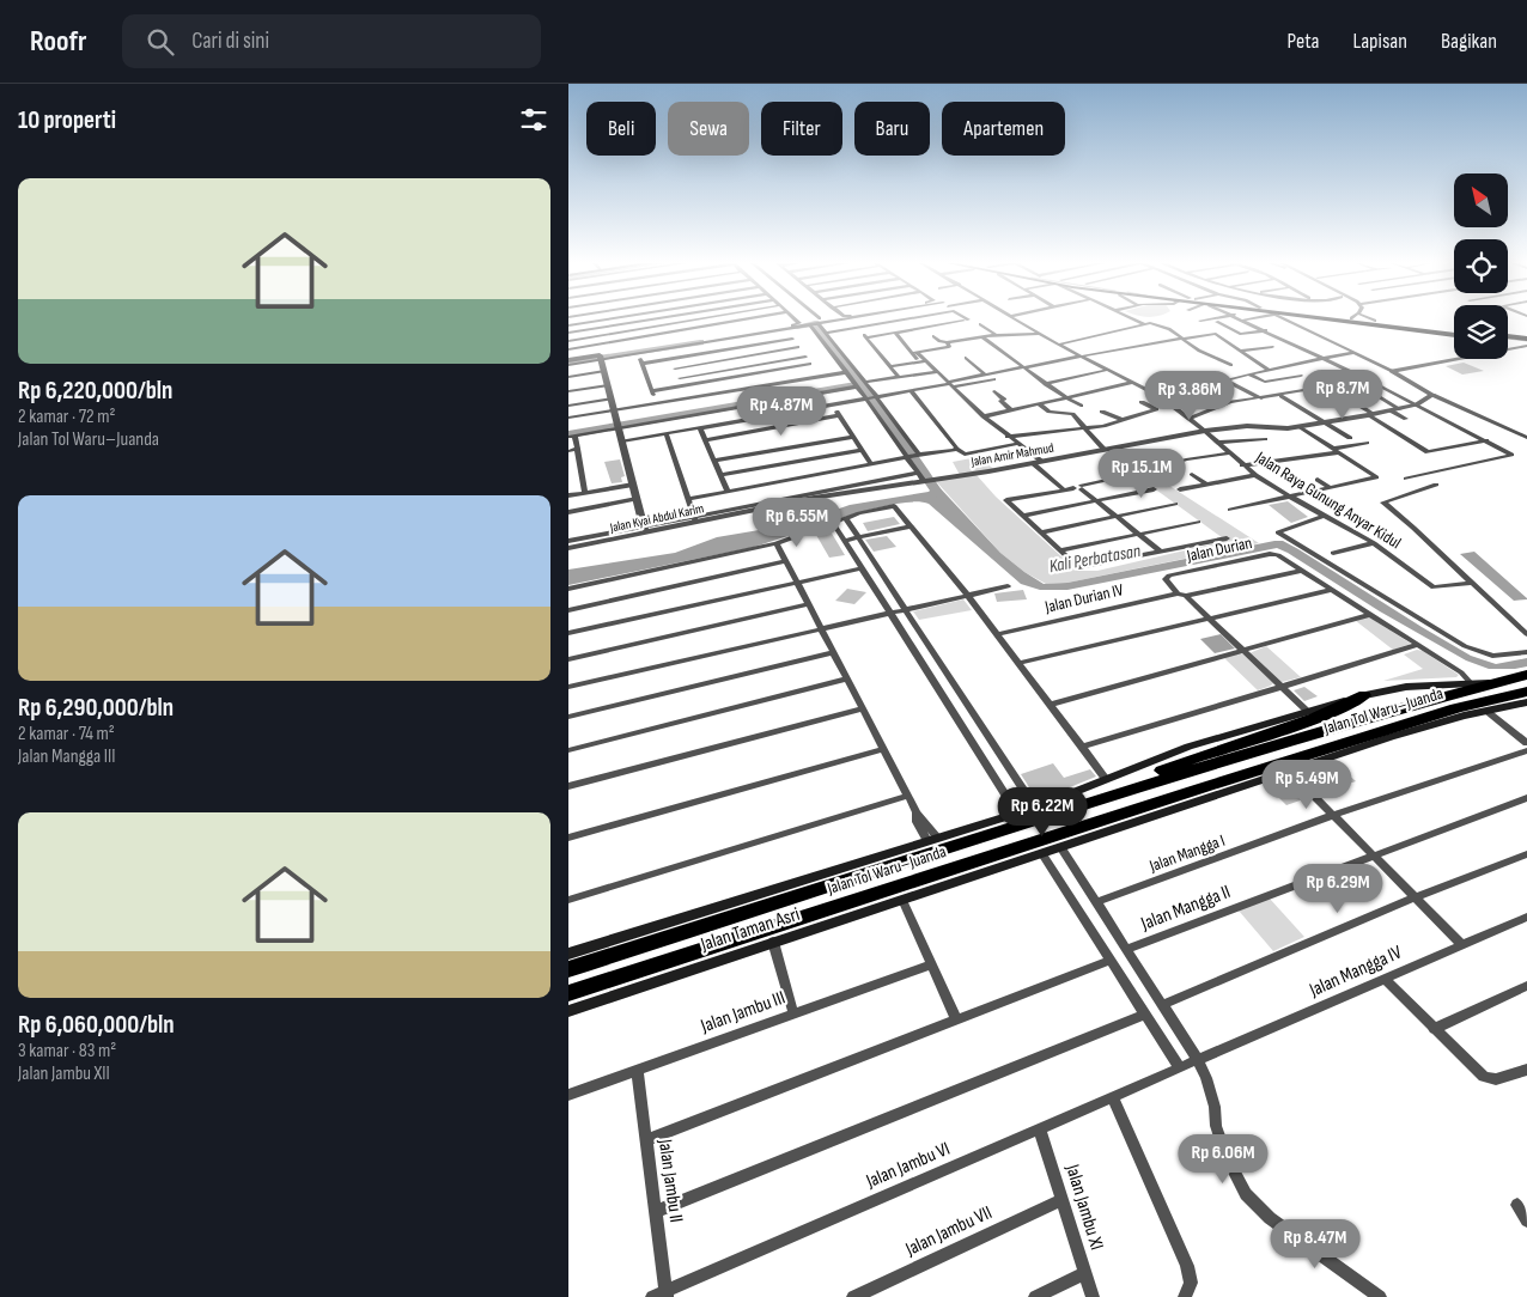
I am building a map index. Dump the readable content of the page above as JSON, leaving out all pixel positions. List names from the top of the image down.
{
  "streets": {
    "highway": ["Jalan Tol Waru–Juanda"],
    "main road": ["Jalan Taman Asri"],
    "street": [
      "Jalan Amir Mahmud",
      "Jalan Raya Gunung Anyar Kidul",
      "Jalan Kyai Abdul Karim",
      "Jalan Durian",
      "Jalan Durian IV",
      "Jalan Mangga I",
      "Jalan Mangga II",
      "Jalan Mangga IV",
      "Jalan Jambu III",
      "Jalan Jambu VI",
      "Jalan Jambu II",
      "Jalan Jambu XI",
      "Jalan Jambu VII"
    ]
  },
  "crossings": [
    ["Jalan Amir Mahmud", "Jalan Raya Gunung Anyar Kidul"],
    ["Jalan Amir Mahmud", "Jalan Kyai Abdul Karim"],
    ["Jalan Durian", "Jalan Durian IV"],
    ["Jalan Mangga IV", "Jalan Jambu VI"],
    ["Jalan Jambu III", "Jalan Jambu II"],
    ["Jalan Jambu VI", "Jalan Jambu II"],
    ["Jalan Jambu VI", "Jalan Jambu XI"],
    ["Jalan Jambu XI", "Jalan Jambu VII"]
  ],
  "water": ["Kali Perbatasan"],
  "north": "top left",
  "page": {
    "header": "Roofr",
    "search": "Cari di sini",
    "nav": ["Peta", "Lapisan", "Bagikan"],
    "heading": "10 properti",
    "chip": [
      "Beli",
      "Sewa",
      "Filter",
      "Baru",
      "Apartemen"
    ],
    "list": [
      {
        "name": "Rp 6,220,000/bln",
        "note": "2 kamar · 72 m² · Jalan Tol Waru–Juanda"
      },
      {
        "name": "Rp 6,290,000/bln",
        "note": "2 kamar · 74 m² · Jalan Mangga III"
      },
      {
        "name": "Rp 6,060,000/bln",
        "note": "3 kamar · 83 m² · Jalan Jambu XII"
      }
    ],
    "price": [
      "Rp 8.7M",
      "Rp 3.86M",
      "Rp 4.87M",
      "Rp 15.1M",
      "Rp 6.55M",
      "Rp 5.49M",
      "Rp 6.22M",
      "Rp 6.29M",
      "Rp 6.06M",
      "Rp 8.47M"
    ]
  }
}
